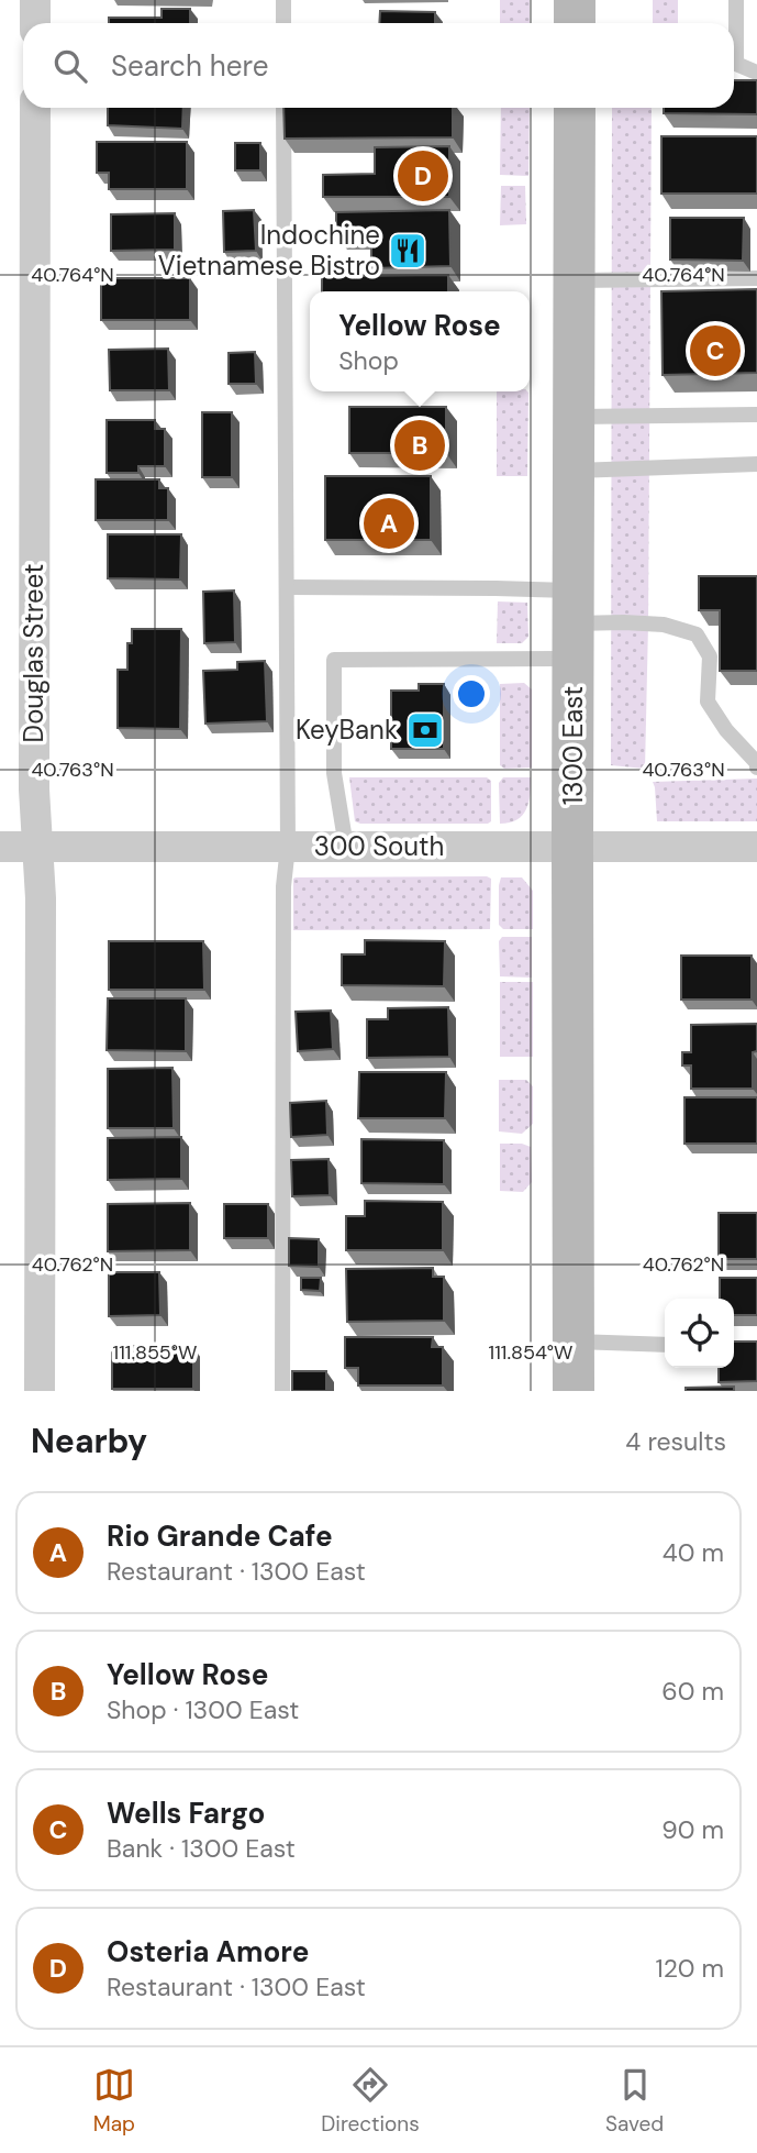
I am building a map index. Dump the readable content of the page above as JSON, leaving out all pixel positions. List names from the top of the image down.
{
  "streets": {
    "main road": ["1300 East"],
    "street": ["Douglas Street", "300 South"]
  },
  "crossings": [
    ["Douglas Street", "300 South"],
    ["1300 East", "300 South"]
  ],
  "places": {
    "restaurant": ["Indochine Vietnamese Bistro"],
    "bank": ["KeyBank"]
  },
  "page": {
    "search": "Search here",
    "pins": [
      "D",
      "C",
      "B",
      "A"
    ],
    "popup": ["Yellow Rose", "Shop"],
    "heading": ["Nearby", "4 results"],
    "list": [
      {
        "mark": "A",
        "name": "Rio Grande Cafe",
        "note": "Restaurant · 1300 East",
        "value": "40 m"
      },
      {
        "mark": "B",
        "name": "Yellow Rose",
        "note": "Shop · 1300 East",
        "value": "60 m"
      },
      {
        "mark": "C",
        "name": "Wells Fargo",
        "note": "Bank · 1300 East",
        "value": "90 m"
      },
      {
        "mark": "D",
        "name": "Osteria Amore",
        "note": "Restaurant · 1300 East",
        "value": "120 m"
      }
    ],
    "nav": ["Map", "Directions", "Saved"]
  },
  "coordinates": [
    "40.764°N",
    "40.763°N",
    "40.762°N",
    "111.855°W",
    "111.854°W"
  ]
}
